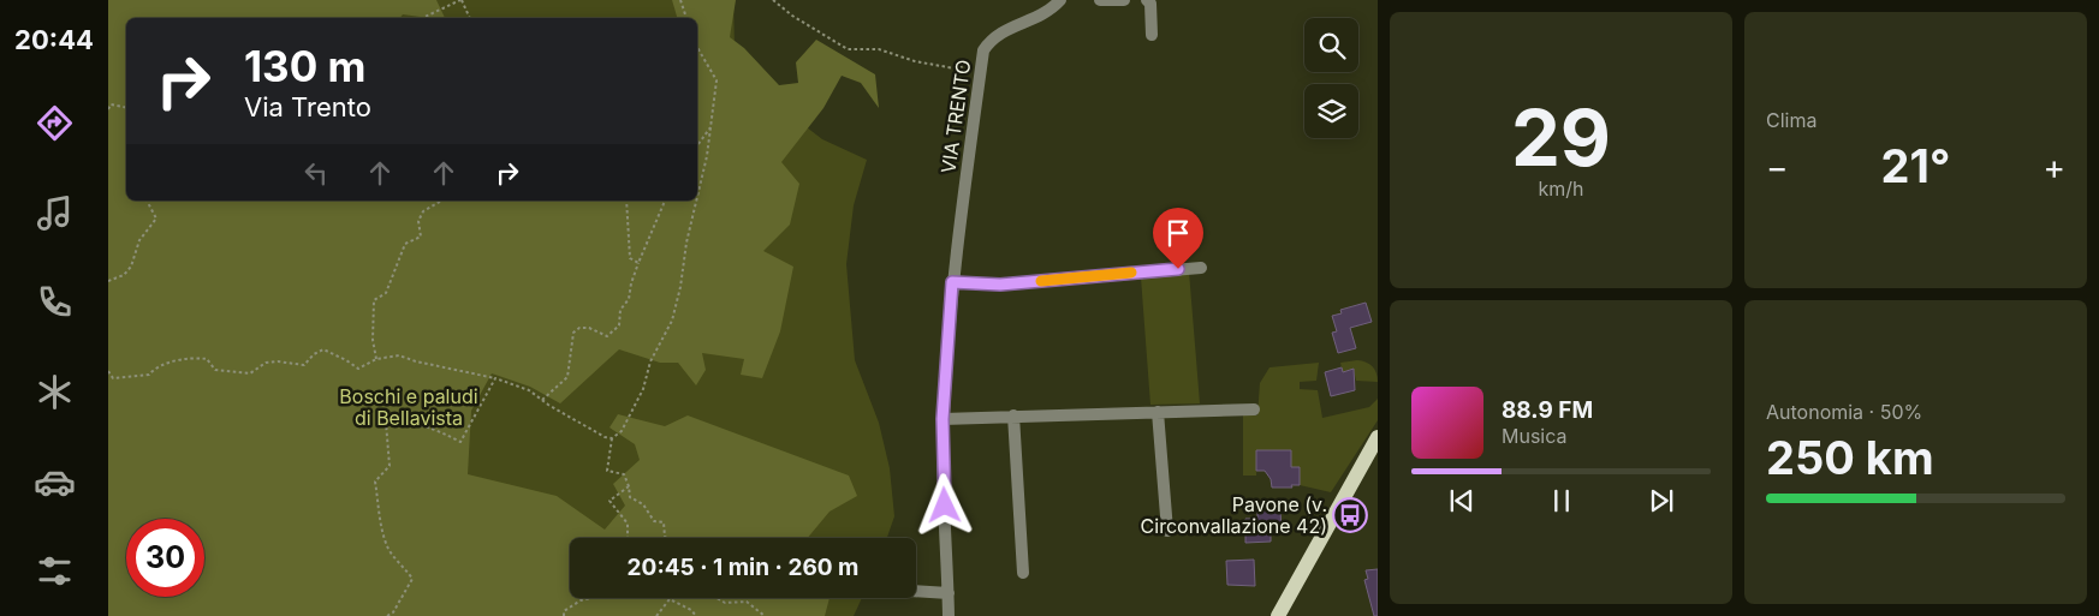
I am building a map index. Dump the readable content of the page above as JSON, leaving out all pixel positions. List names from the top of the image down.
{
  "streets": {
    "street": ["VIA TRENTO"]
  },
  "parks": ["Boschi e paludi di Bellavista"],
  "places": {
    "bus stop": ["Pavone (v. Circonvallazione 42)"]
  },
  "page": {
    "tabs": "20:44",
    "tile": [
      ["29", "km/h"],
      "Clima",
      ["Autonomia · 50%", "250 km"]
    ],
    "turn": ["130 m", "Via Trento"],
    "heat": ["−", "21°", "+"],
    "song": ["88.9 FM", "Musica"],
    "limit": "30",
    "trip": "20:45 · 1 min · 260 m"
  }
}
